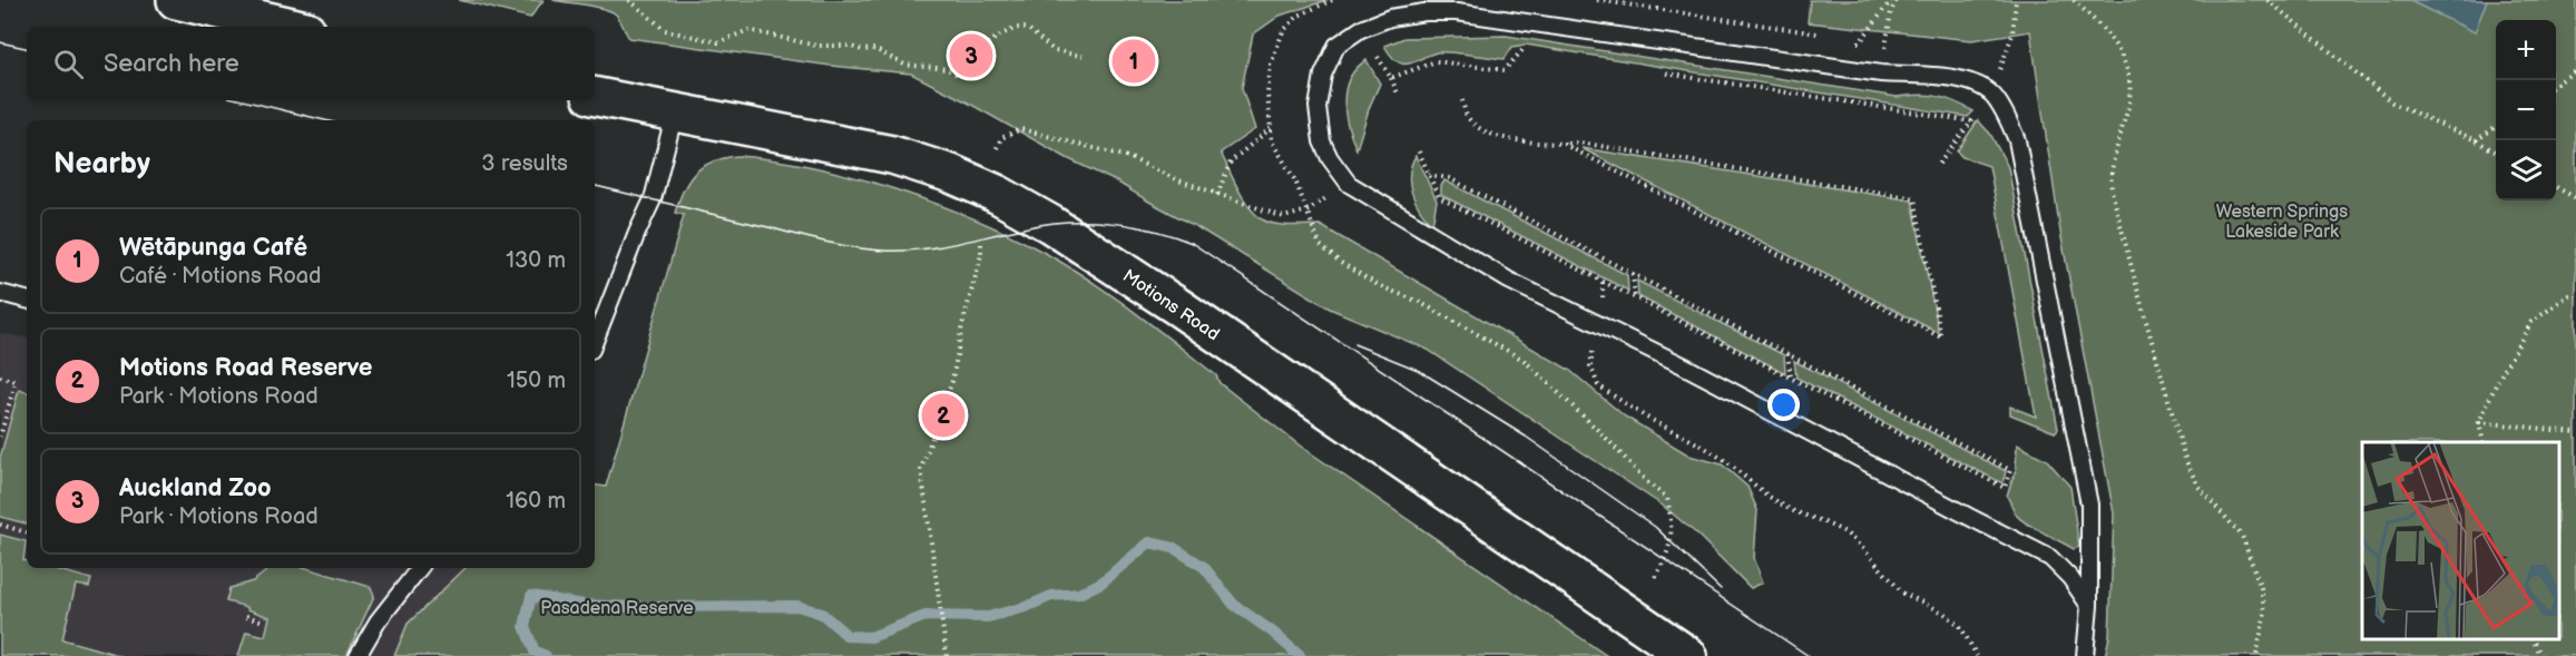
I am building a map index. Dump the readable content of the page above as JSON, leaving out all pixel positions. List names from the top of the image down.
{
  "streets": {
    "main road": ["Motions Road"]
  },
  "parks": ["Western Springs Lakeside Park", "Pasadena Reserve"],
  "page": {
    "map_buttons": ["+", "−"],
    "search": "Search here",
    "pins": ["3", "1", "2"],
    "heading": ["Nearby", "3 results"],
    "list": [
      {
        "mark": "1",
        "name": "Wētāpunga Café",
        "note": "Café · Motions Road",
        "value": "130 m"
      },
      {
        "mark": "2",
        "name": "Motions Road Reserve",
        "note": "Park · Motions Road",
        "value": "150 m"
      },
      {
        "mark": "3",
        "name": "Auckland Zoo",
        "note": "Park · Motions Road",
        "value": "160 m"
      }
    ]
  }
}
